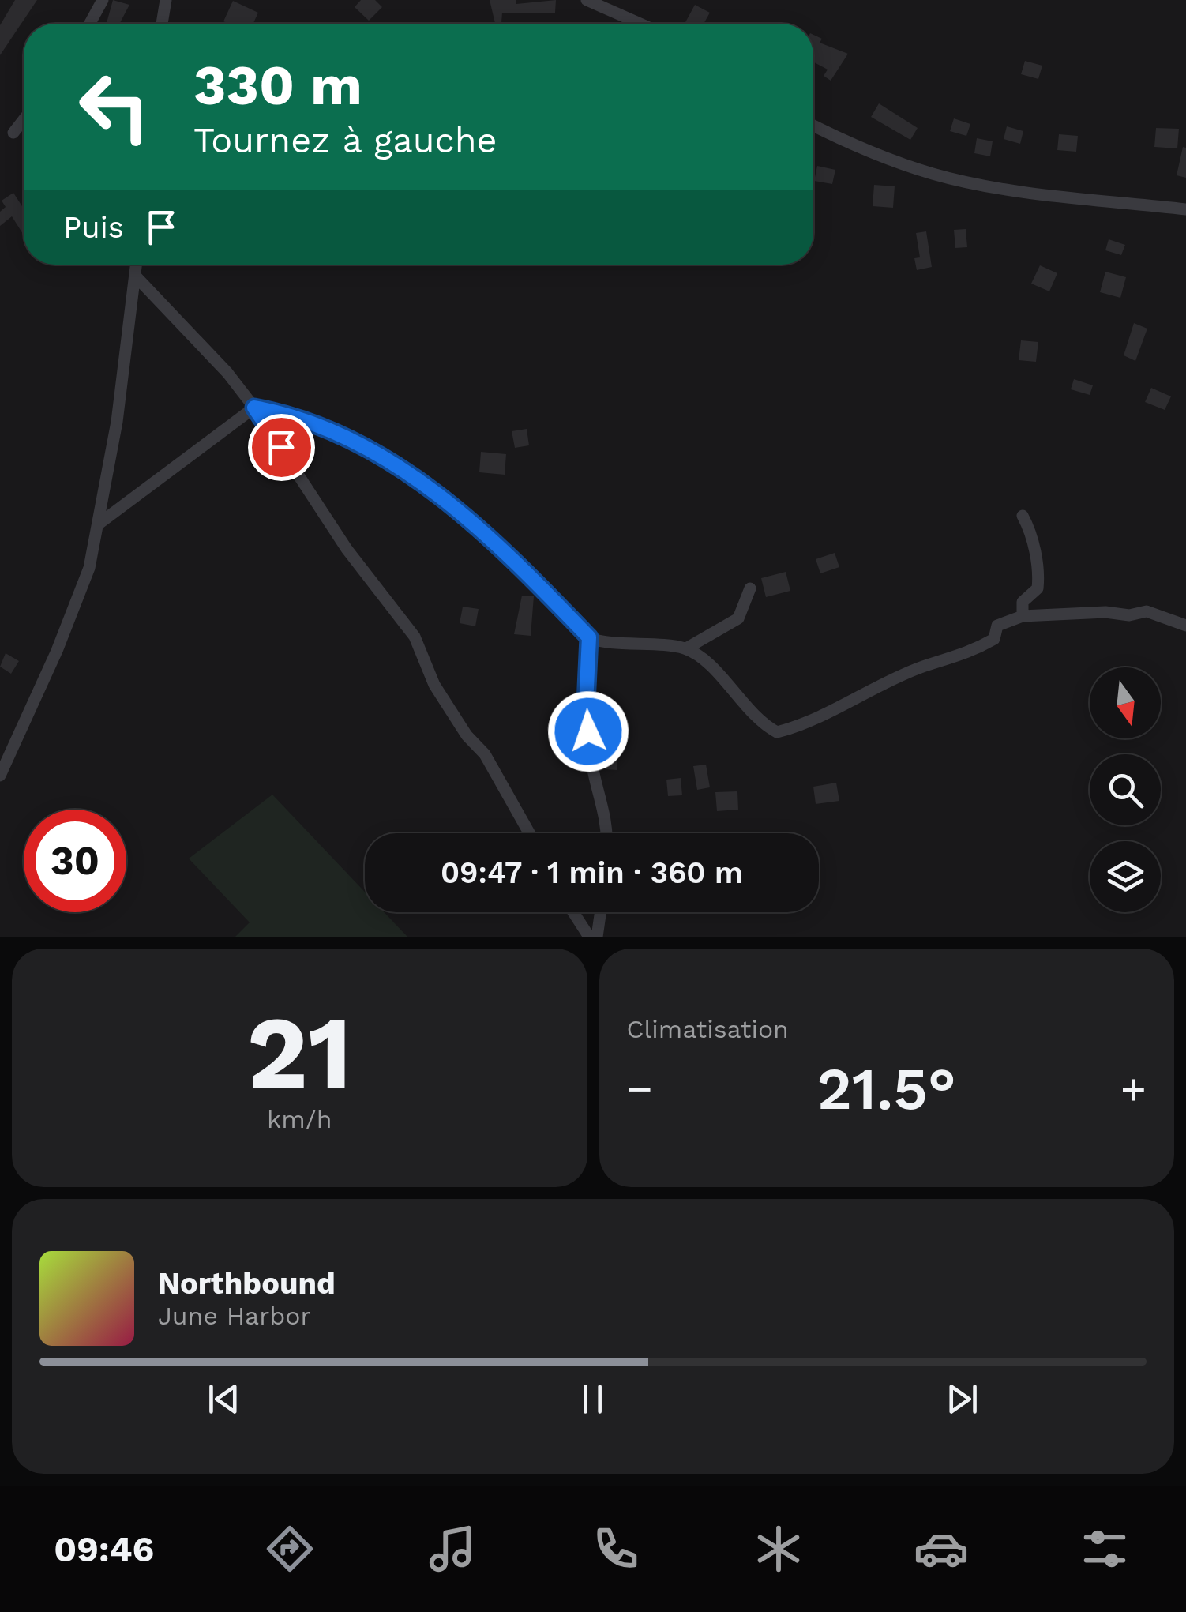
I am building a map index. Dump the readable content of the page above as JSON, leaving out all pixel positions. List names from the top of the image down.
{
  "north": "bottom",
  "page": {
    "turn": ["330 m", "Tournez à gauche"],
    "then": "Puis",
    "limit": "30",
    "trip": "09:47 · 1 min · 360 m",
    "tile": [
      ["21", "km/h"],
      "Climatisation"
    ],
    "heat": ["−", "21.5°", "+"],
    "song": ["Northbound", "June Harbor"],
    "tabs": "09:46"
  }
}
